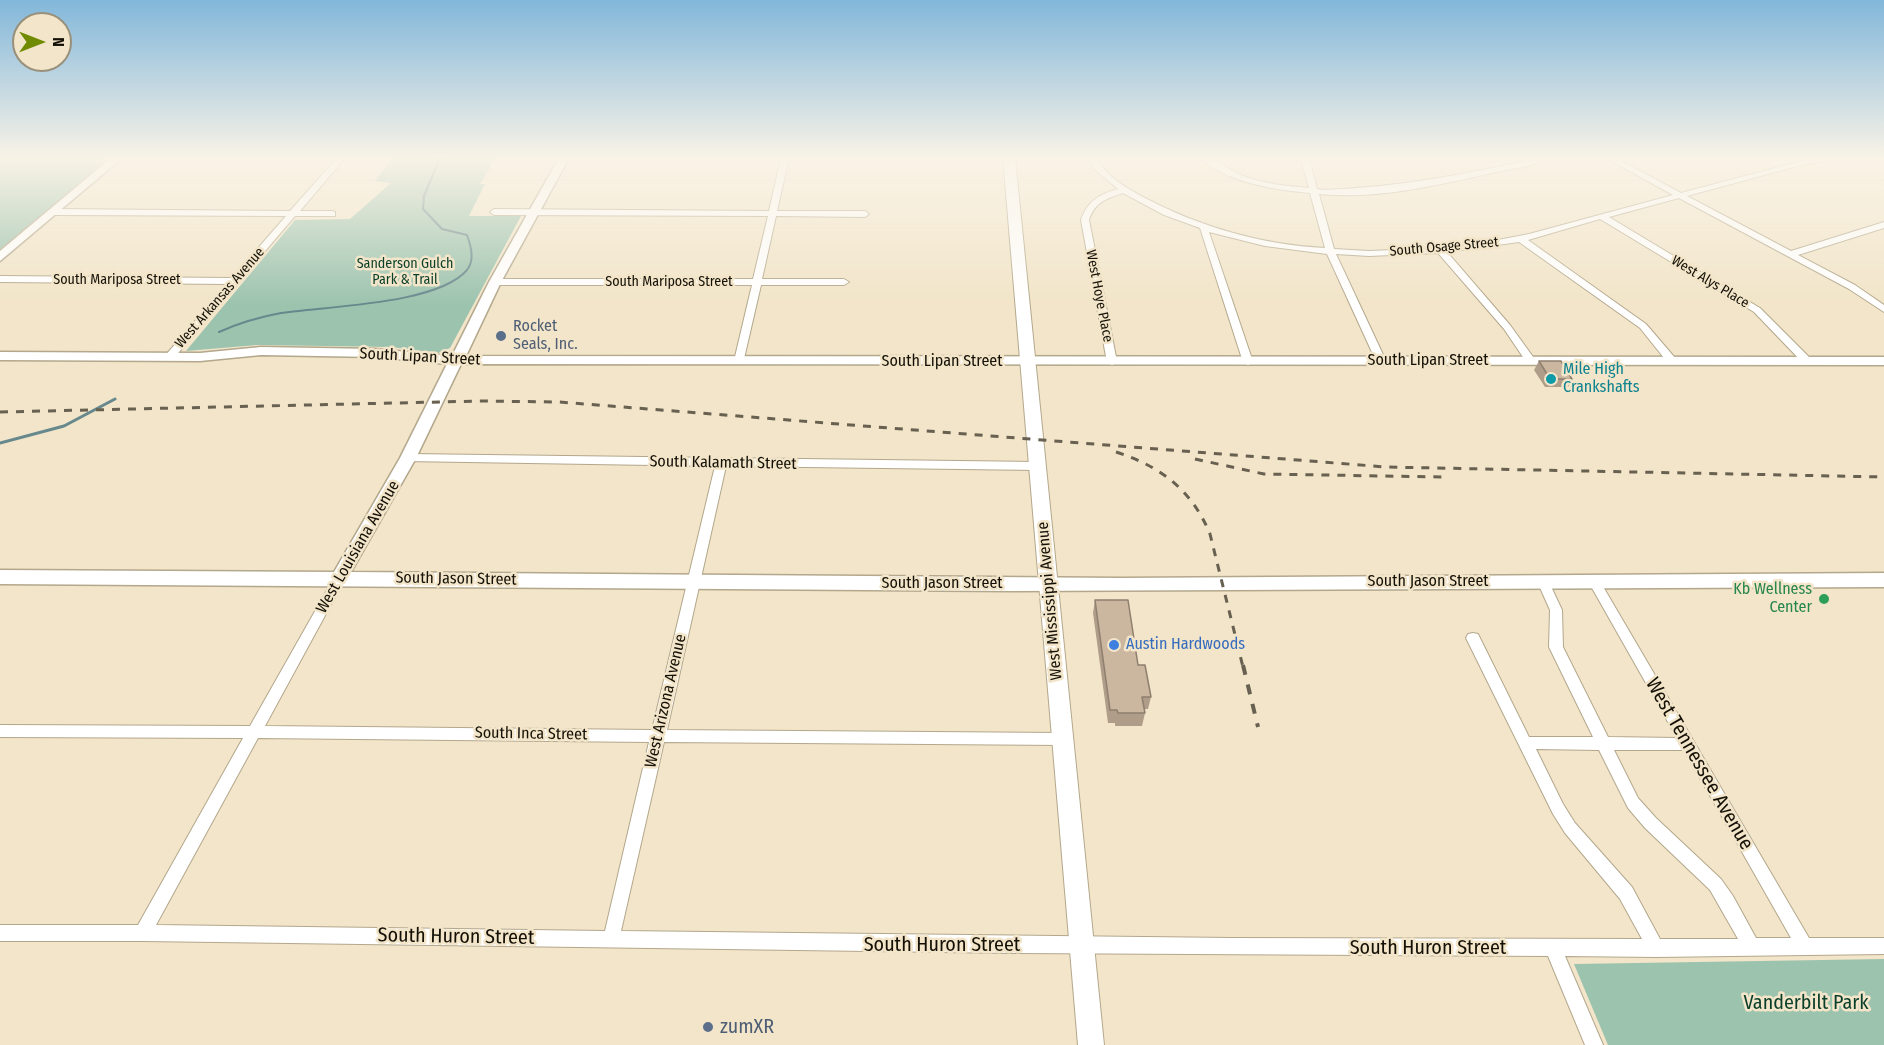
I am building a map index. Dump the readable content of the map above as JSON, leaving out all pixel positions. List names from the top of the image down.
{
  "streets": {
    "main road": ["West Mississippi Avenue"],
    "street": [
      "South Osage Street",
      "South Mariposa Street",
      "West Alys Place",
      "West Hoye Place",
      "West Arkansas Avenue",
      "South Lipan Street",
      "South Kalamath Street",
      "West Louisiana Avenue",
      "South Jason Street",
      "West Arizona Avenue",
      "South Inca Street",
      "West Tennessee Avenue",
      "South Huron Street"
    ]
  },
  "crossings": [
    ["South Osage Street", "West Alys Place"],
    ["South Mariposa Street", "West Arkansas Avenue"],
    ["South Mariposa Street", "West Louisiana Avenue"],
    ["West Alys Place", "South Lipan Street"],
    ["West Hoye Place", "South Lipan Street"],
    ["West Arkansas Avenue", "South Lipan Street"],
    ["South Lipan Street", "West Louisiana Avenue"],
    ["South Lipan Street", "West Mississippi Avenue"],
    ["South Kalamath Street", "West Louisiana Avenue"],
    ["South Kalamath Street", "West Mississippi Avenue"],
    ["South Kalamath Street", "West Arizona Avenue"],
    ["West Louisiana Avenue", "South Jason Street"],
    ["West Louisiana Avenue", "South Inca Street"],
    ["West Louisiana Avenue", "South Huron Street"],
    ["South Jason Street", "West Mississippi Avenue"],
    ["South Jason Street", "West Arizona Avenue"],
    ["South Jason Street", "West Tennessee Avenue"],
    ["West Mississippi Avenue", "South Inca Street"],
    ["West Mississippi Avenue", "South Huron Street"],
    ["West Arizona Avenue", "South Inca Street"],
    ["West Arizona Avenue", "South Huron Street"],
    ["West Tennessee Avenue", "South Huron Street"]
  ],
  "parks": ["Sanderson Gulch Park & Trail", "Vanderbilt Park"],
  "places": [
    "Rocket Seals, Inc.",
    "Mile High Crankshafts",
    "Kb Wellness Center",
    "Austin Hardwoods",
    "zumXR"
  ],
  "north": "right"
}
